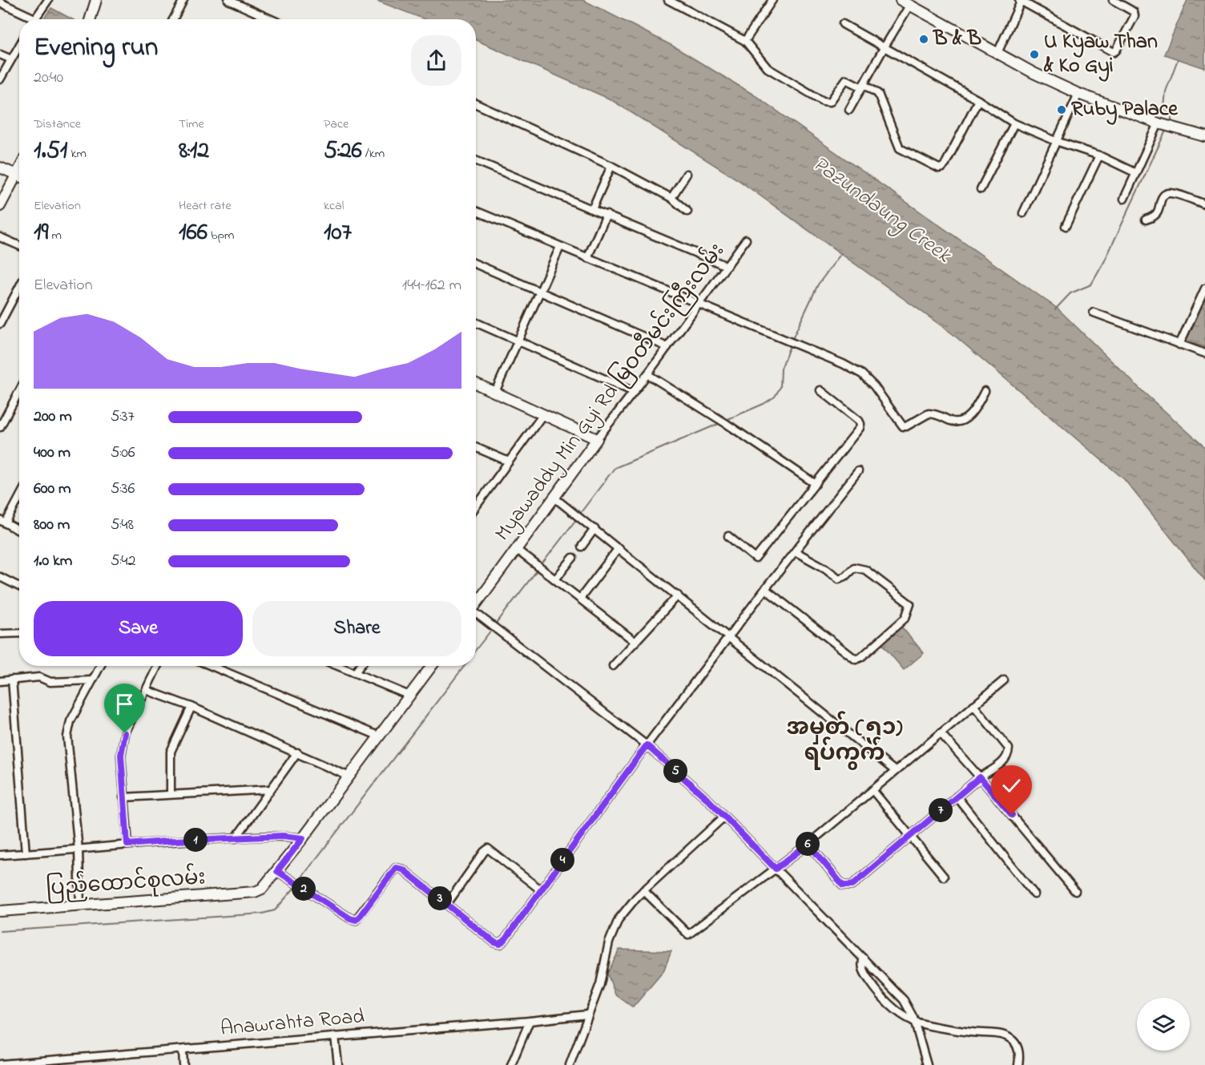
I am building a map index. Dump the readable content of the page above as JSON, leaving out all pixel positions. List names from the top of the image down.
{
  "streets": {
    "main road": ["Myawaddy Min Gyi Rd မြဝတီမင်းကြီးလမ်း", "ပြည်ထောင်စုလမ်း"],
    "street": ["Anawrahta Road"]
  },
  "districts": ["အမှတ် (၅၁) ရပ်ကွက်"],
  "water": ["Pazundaung Creek"],
  "places": ["B & B", "U Kyaw Than & Ko Gyi", "Ruby Palace"],
  "page": {
    "heading": ["Evening run", "20:40"],
    "stats": [
      ["Distance", "1.51 km"],
      ["Time", "8:12"],
      ["Pace", "5:26 /km"],
      ["Elevation", "19 m"],
      ["Heart rate", "166 bpm"],
      ["kcal", "107"]
    ],
    "chart": ["Elevation", "144–162 m"],
    "list": [
      {
        "name": "200 m",
        "note": "5:37"
      },
      {
        "name": "400 m",
        "note": "5:06"
      },
      {
        "name": "600 m",
        "note": "5:36"
      },
      {
        "name": "800 m",
        "note": "5:48"
      },
      {
        "name": "1.0 km",
        "note": "5:42"
      }
    ],
    "buttons": ["Save", "Share"],
    "pins": [
      "5",
      "7",
      "1",
      "6",
      "4",
      "2",
      "3"
    ]
  }
}
